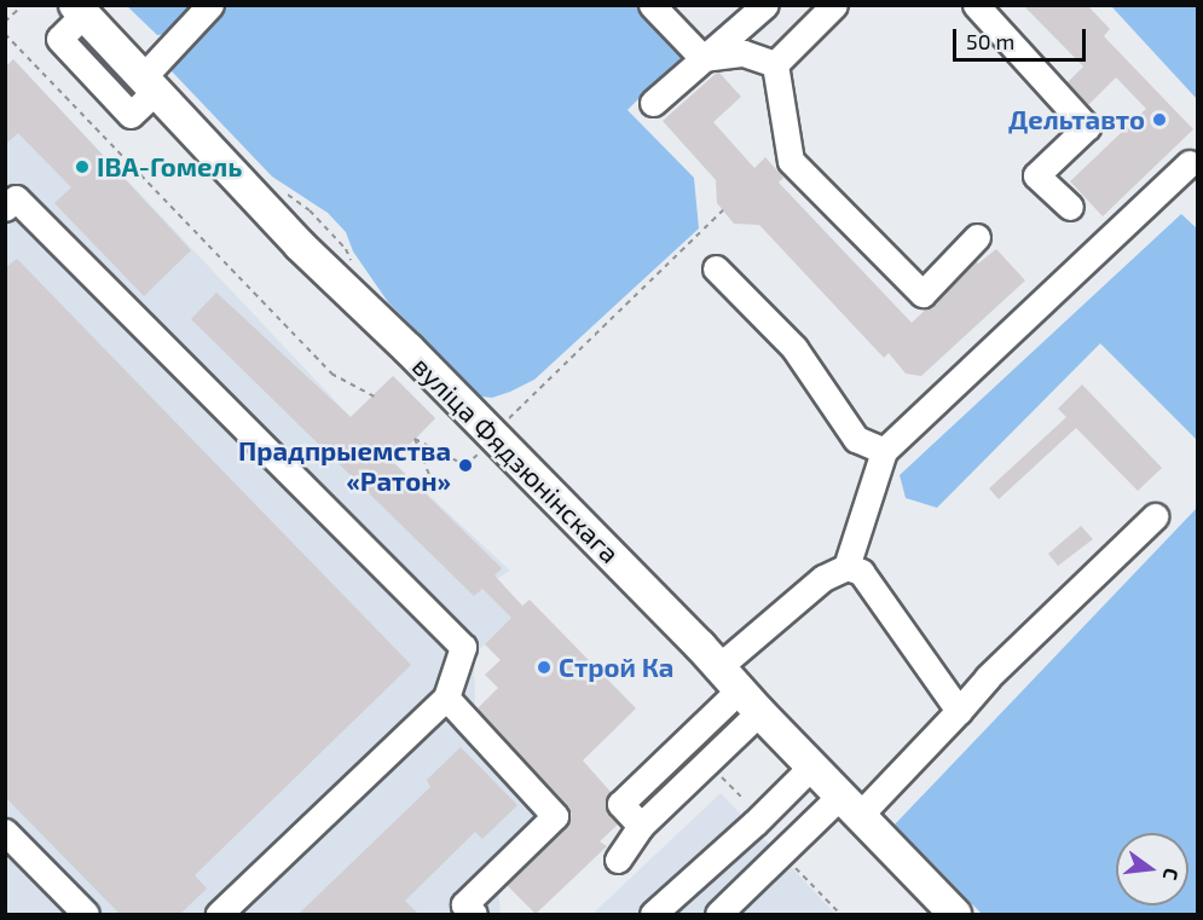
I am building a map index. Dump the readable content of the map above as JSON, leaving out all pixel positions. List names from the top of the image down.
{
  "streets": {
    "main road": ["вуліца Фядзюнінскага"]
  },
  "places": [
    "Дельтавто",
    "IBA-Гомель",
    "Прадпрыемства «Ратон»",
    "Строй Ка"
  ],
  "scale_bar": "50 m",
  "north": "right"
}
